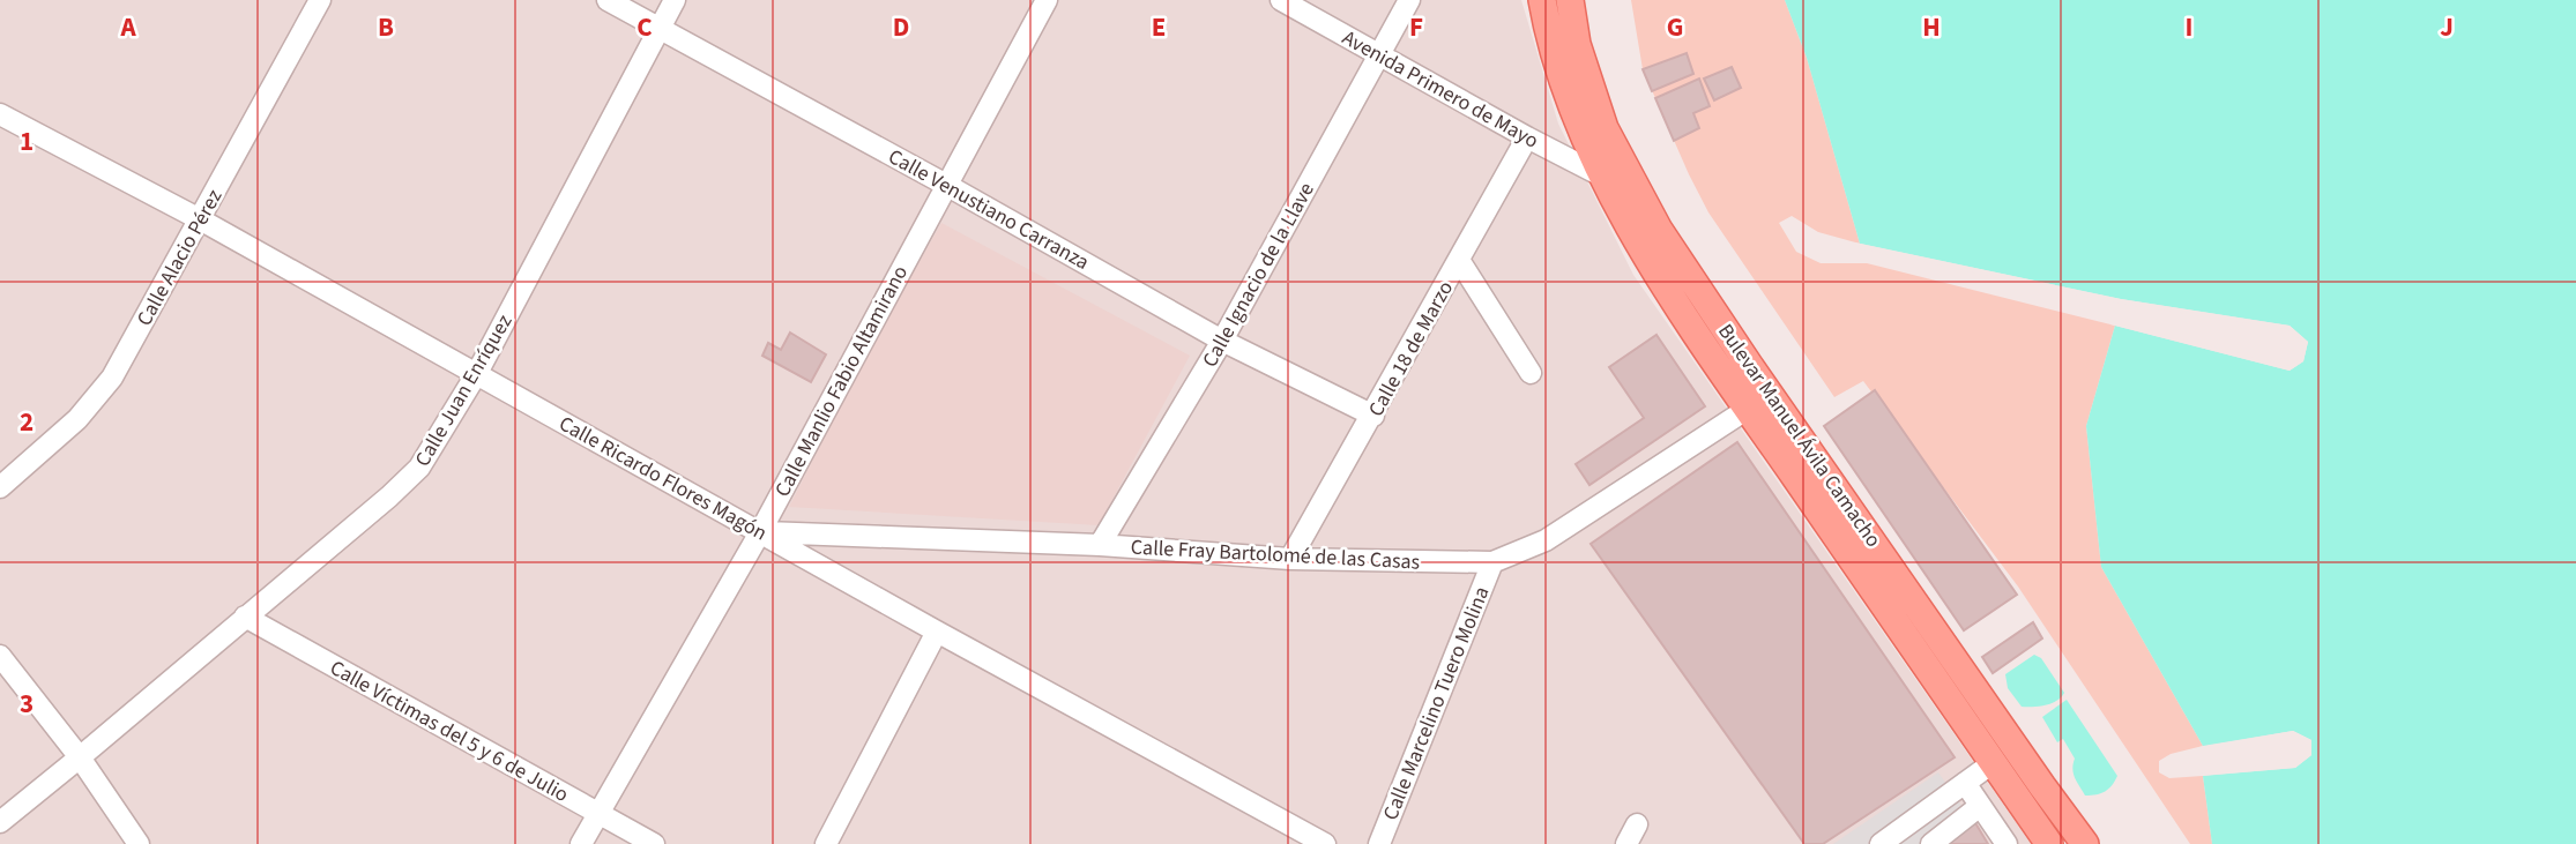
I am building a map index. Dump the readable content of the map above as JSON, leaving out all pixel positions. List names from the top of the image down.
{
  "streets": {
    "main road": ["Bulevar Manuel Ávila Camacho"],
    "street": [
      "Avenida Primero de Mayo",
      "Calle Venustiano Carranza",
      "Calle Alacio Pérez",
      "Calle Ignacio de la Llave",
      "Calle 18 de Marzo",
      "Calle Manlio Fabio Altamirano",
      "Calle Juan Enríquez",
      "Calle Ricardo Flores Magón",
      "Calle Fray Bartolomé de las Casas",
      "Calle Marcelino Tuero Molina",
      "Calle Víctimas del 5 y 6 de Julio"
    ]
  },
  "crossings": [
    ["Avenida Primero de Mayo", "Calle Ignacio de la Llave"],
    ["Avenida Primero de Mayo", "Calle 18 de Marzo"],
    ["Avenida Primero de Mayo", "Bulevar Manuel Ávila Camacho"],
    ["Calle Venustiano Carranza", "Calle Ignacio de la Llave"],
    ["Calle Venustiano Carranza", "Calle 18 de Marzo"],
    ["Calle Venustiano Carranza", "Calle Manlio Fabio Altamirano"],
    ["Calle Venustiano Carranza", "Calle Juan Enríquez"],
    ["Calle Alacio Pérez", "Calle Ricardo Flores Magón"],
    ["Calle Ignacio de la Llave", "Calle Fray Bartolomé de las Casas"],
    ["Calle 18 de Marzo", "Calle Fray Bartolomé de las Casas"],
    ["Calle Manlio Fabio Altamirano", "Calle Ricardo Flores Magón"],
    ["Calle Manlio Fabio Altamirano", "Calle Fray Bartolomé de las Casas"],
    ["Calle Manlio Fabio Altamirano", "Calle Víctimas del 5 y 6 de Julio"],
    ["Calle Juan Enríquez", "Calle Ricardo Flores Magón"],
    ["Calle Juan Enríquez", "Calle Víctimas del 5 y 6 de Julio"],
    ["Bulevar Manuel Ávila Camacho", "Calle Fray Bartolomé de las Casas"],
    ["Calle Ricardo Flores Magón", "Calle Fray Bartolomé de las Casas"],
    ["Calle Fray Bartolomé de las Casas", "Calle Marcelino Tuero Molina"]
  ],
  "grid": {
    "columns": [
      "A",
      "B",
      "C",
      "D",
      "E",
      "F",
      "G",
      "H",
      "I",
      "J"
    ],
    "rows": ["1", "2", "3"]
  }
}
